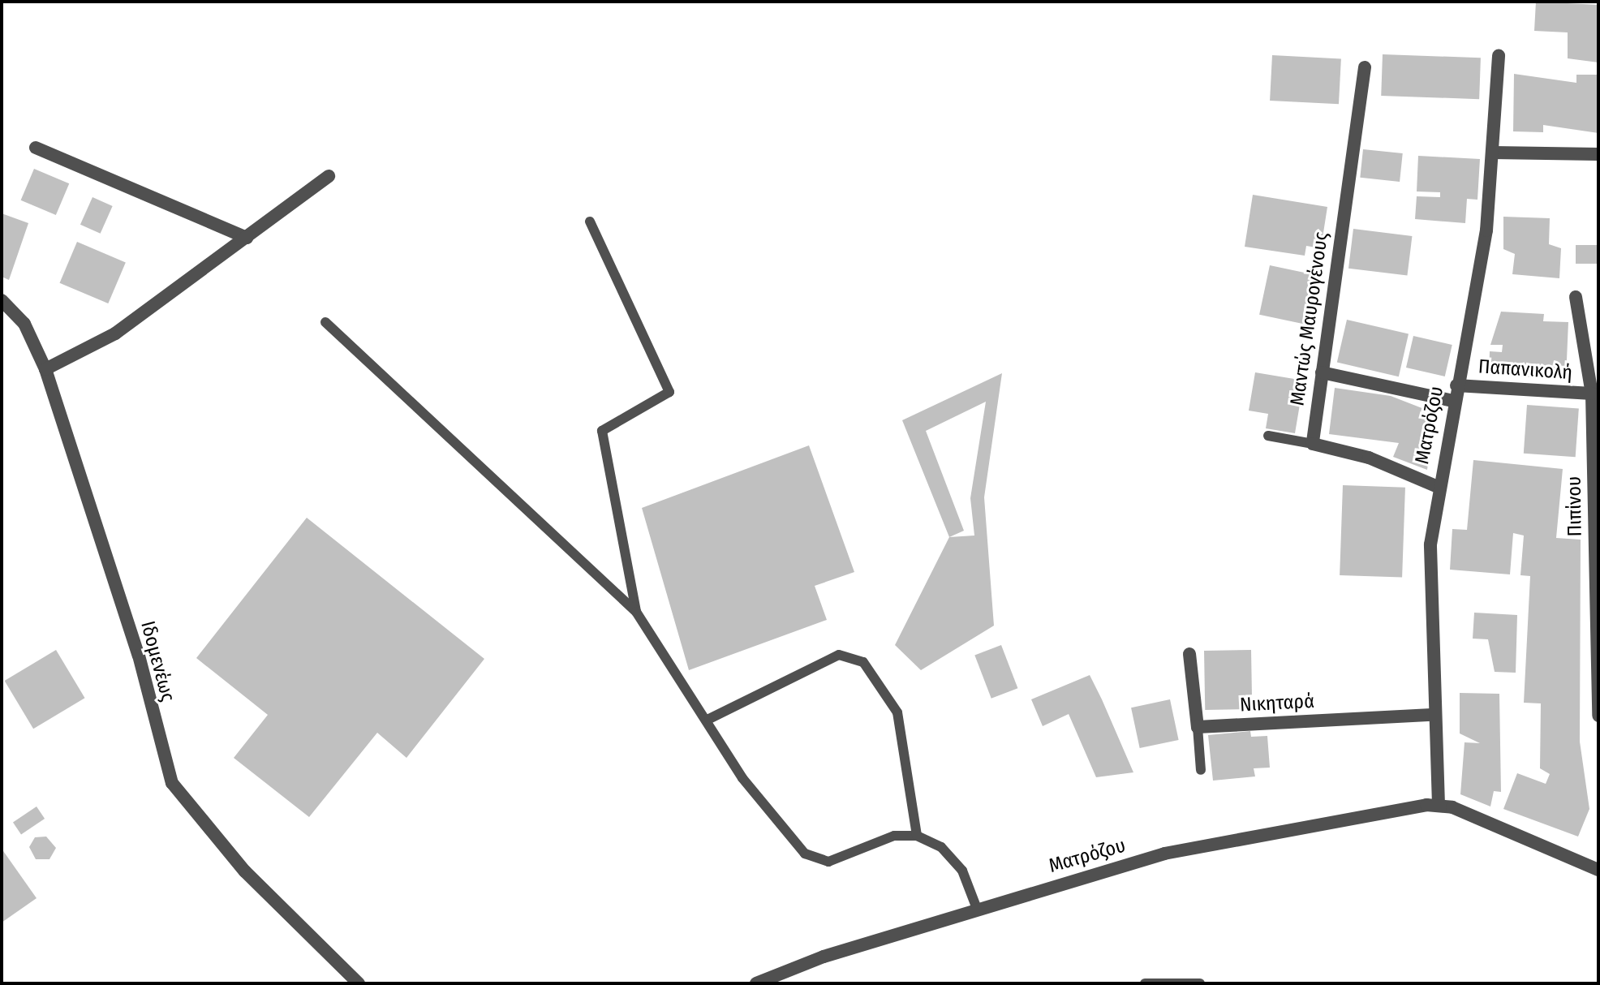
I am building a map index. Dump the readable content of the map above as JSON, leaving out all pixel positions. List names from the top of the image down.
{
  "streets": {
    "street": [
      "Μαντώς Μαυρογένους",
      "Παπανικολή",
      "Ματρόζου",
      "Πιπίνου",
      "Ιδομενέως",
      "Νικηταρά"
    ]
  },
  "crossings": [
    ["Παπανικολή", "Ματρόζου"],
    ["Παπανικολή", "Πιπίνου"],
    ["Ματρόζου", "Νικηταρά"]
  ]
}
